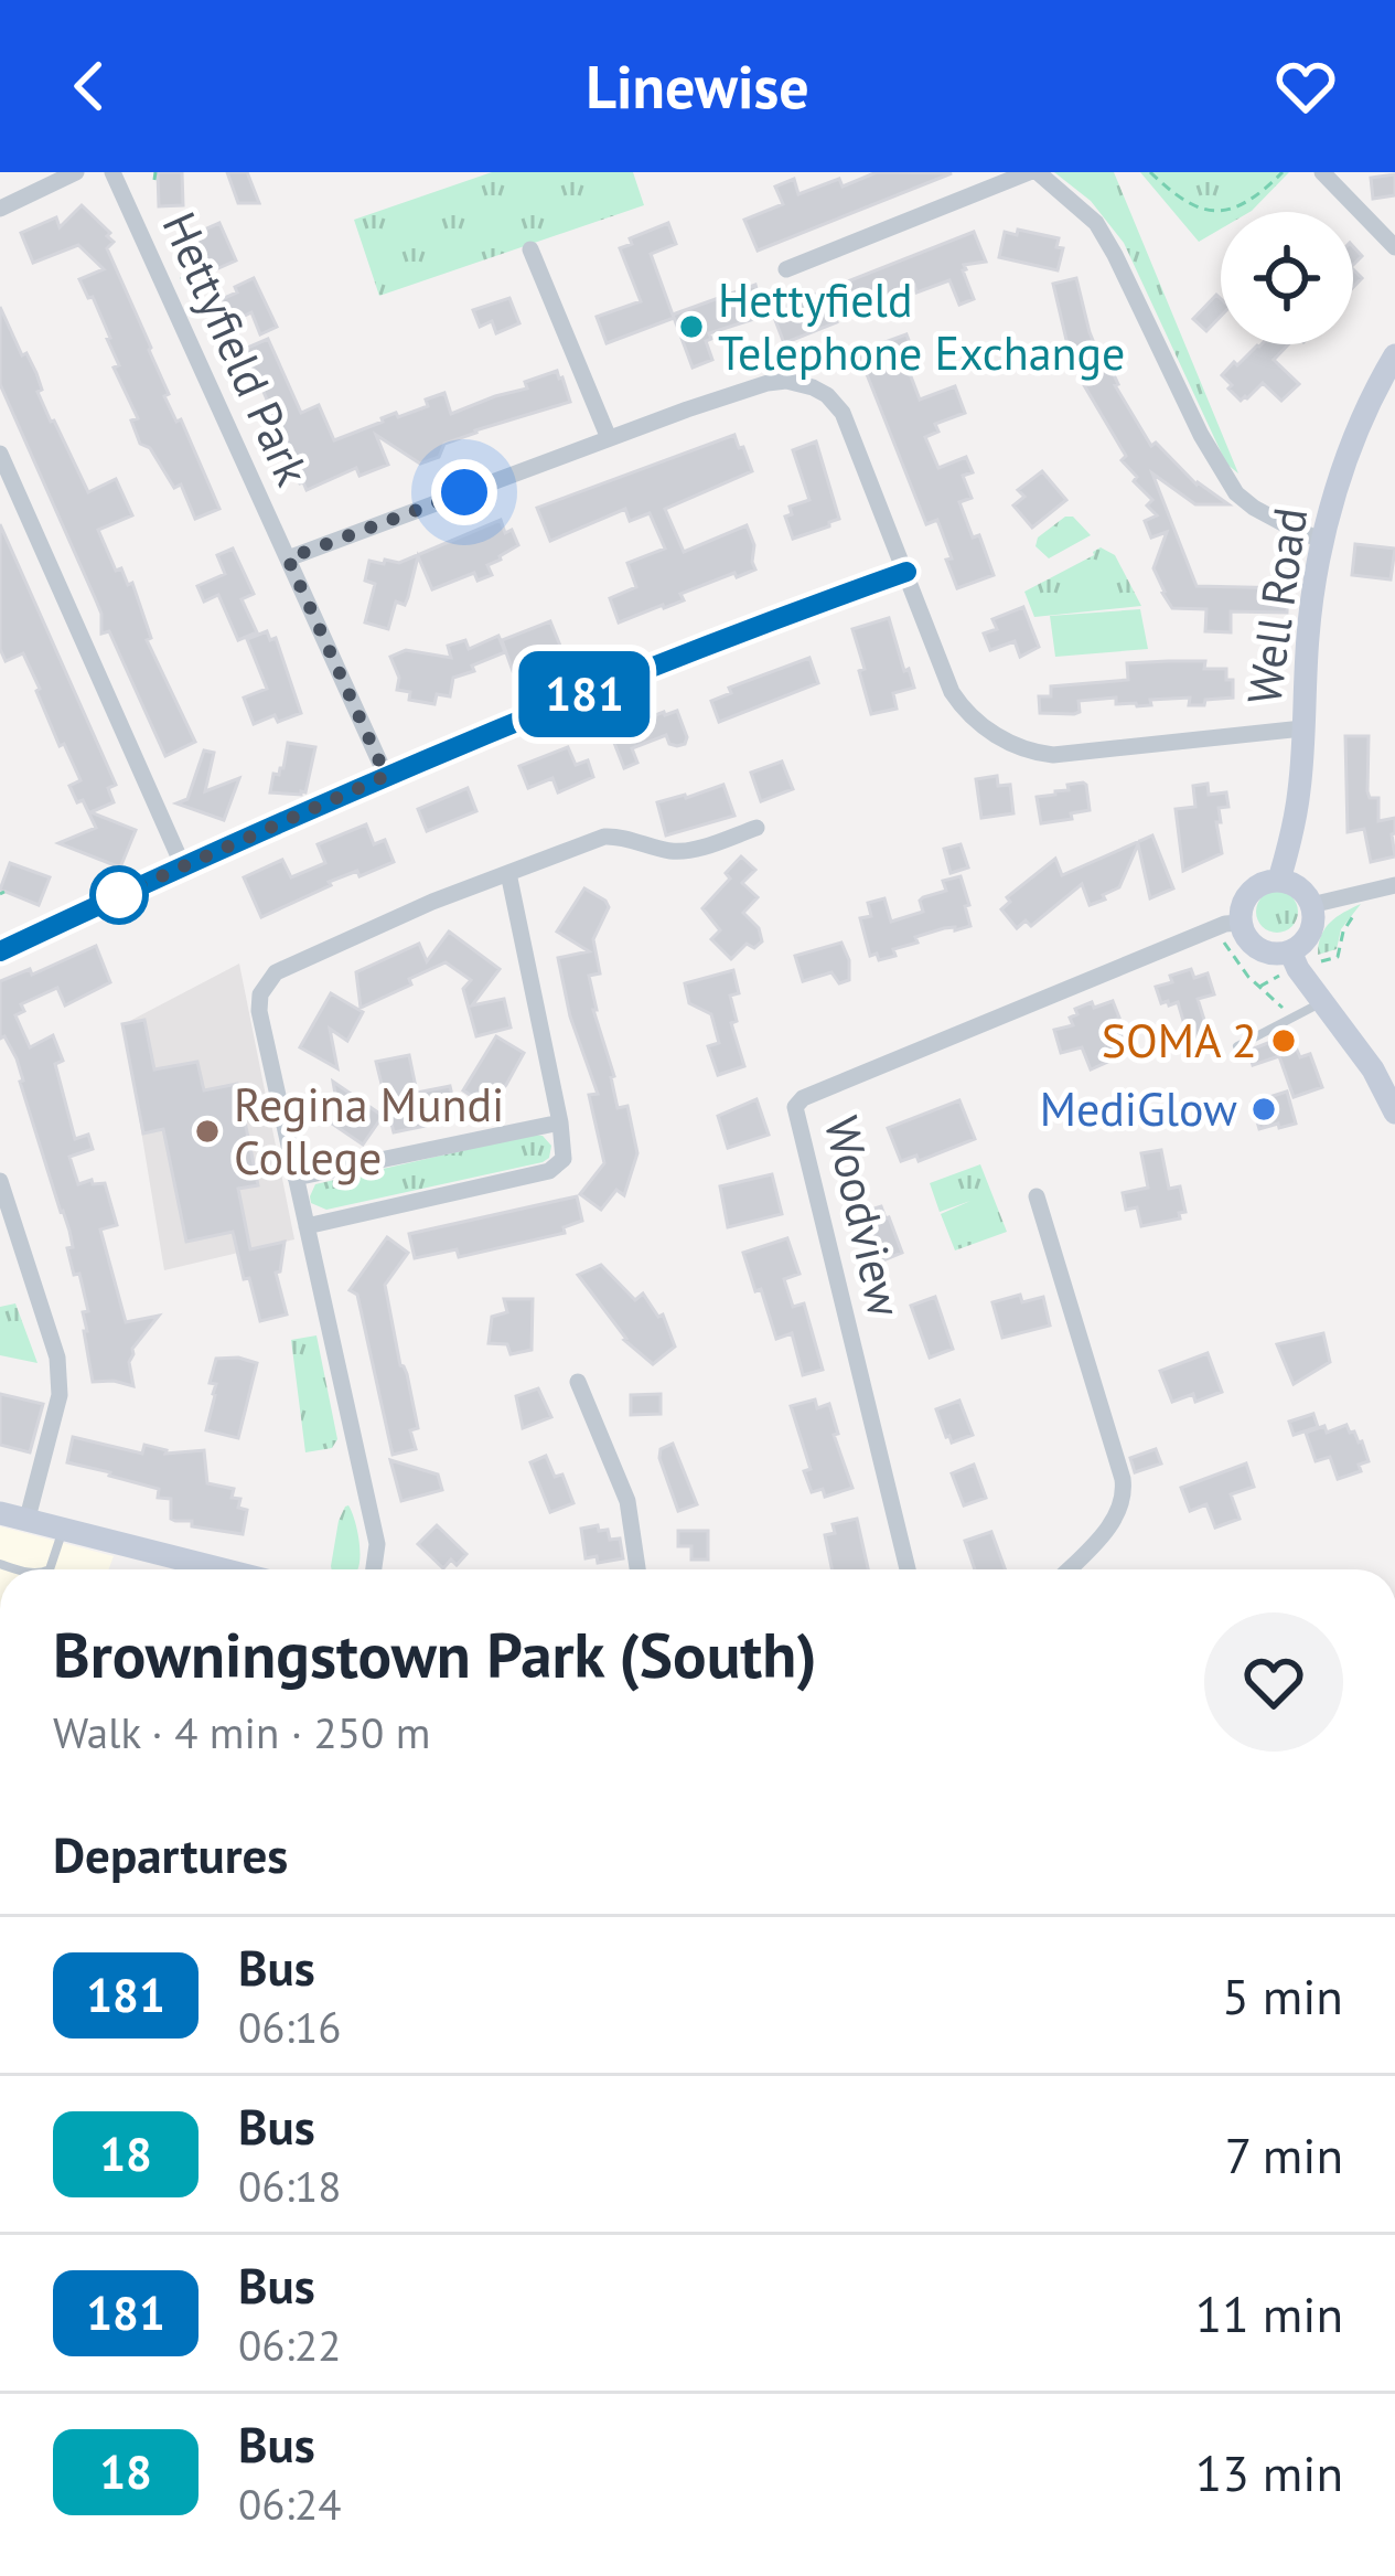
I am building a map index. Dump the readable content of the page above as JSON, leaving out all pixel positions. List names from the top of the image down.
{
  "streets": {
    "main road": ["Well Road"],
    "street": ["Hettyfield Park", "Woodview"]
  },
  "crossings": [
    ["Well Road", "Woodview"]
  ],
  "places": [
    "Hettyfield Telephone Exchange",
    "SOMA 2",
    "MediGlow",
    "Regina Mundi College"
  ],
  "lines": ["bus line 181"],
  "page": {
    "header": "Linewise",
    "on_map": "181",
    "heading": [
      ["Browningstown Park (South)", "Walk · 4 min · 250 m"],
      "Departures"
    ],
    "list": [
      {
        "mark": "181",
        "name": "Bus",
        "note": "06:16",
        "value": "5 min"
      },
      {
        "mark": "18",
        "name": "Bus",
        "note": "06:18",
        "value": "7 min"
      },
      {
        "mark": "181",
        "name": "Bus",
        "note": "06:22",
        "value": "11 min"
      },
      {
        "mark": "18",
        "name": "Bus",
        "note": "06:24",
        "value": "13 min"
      }
    ]
  }
}
